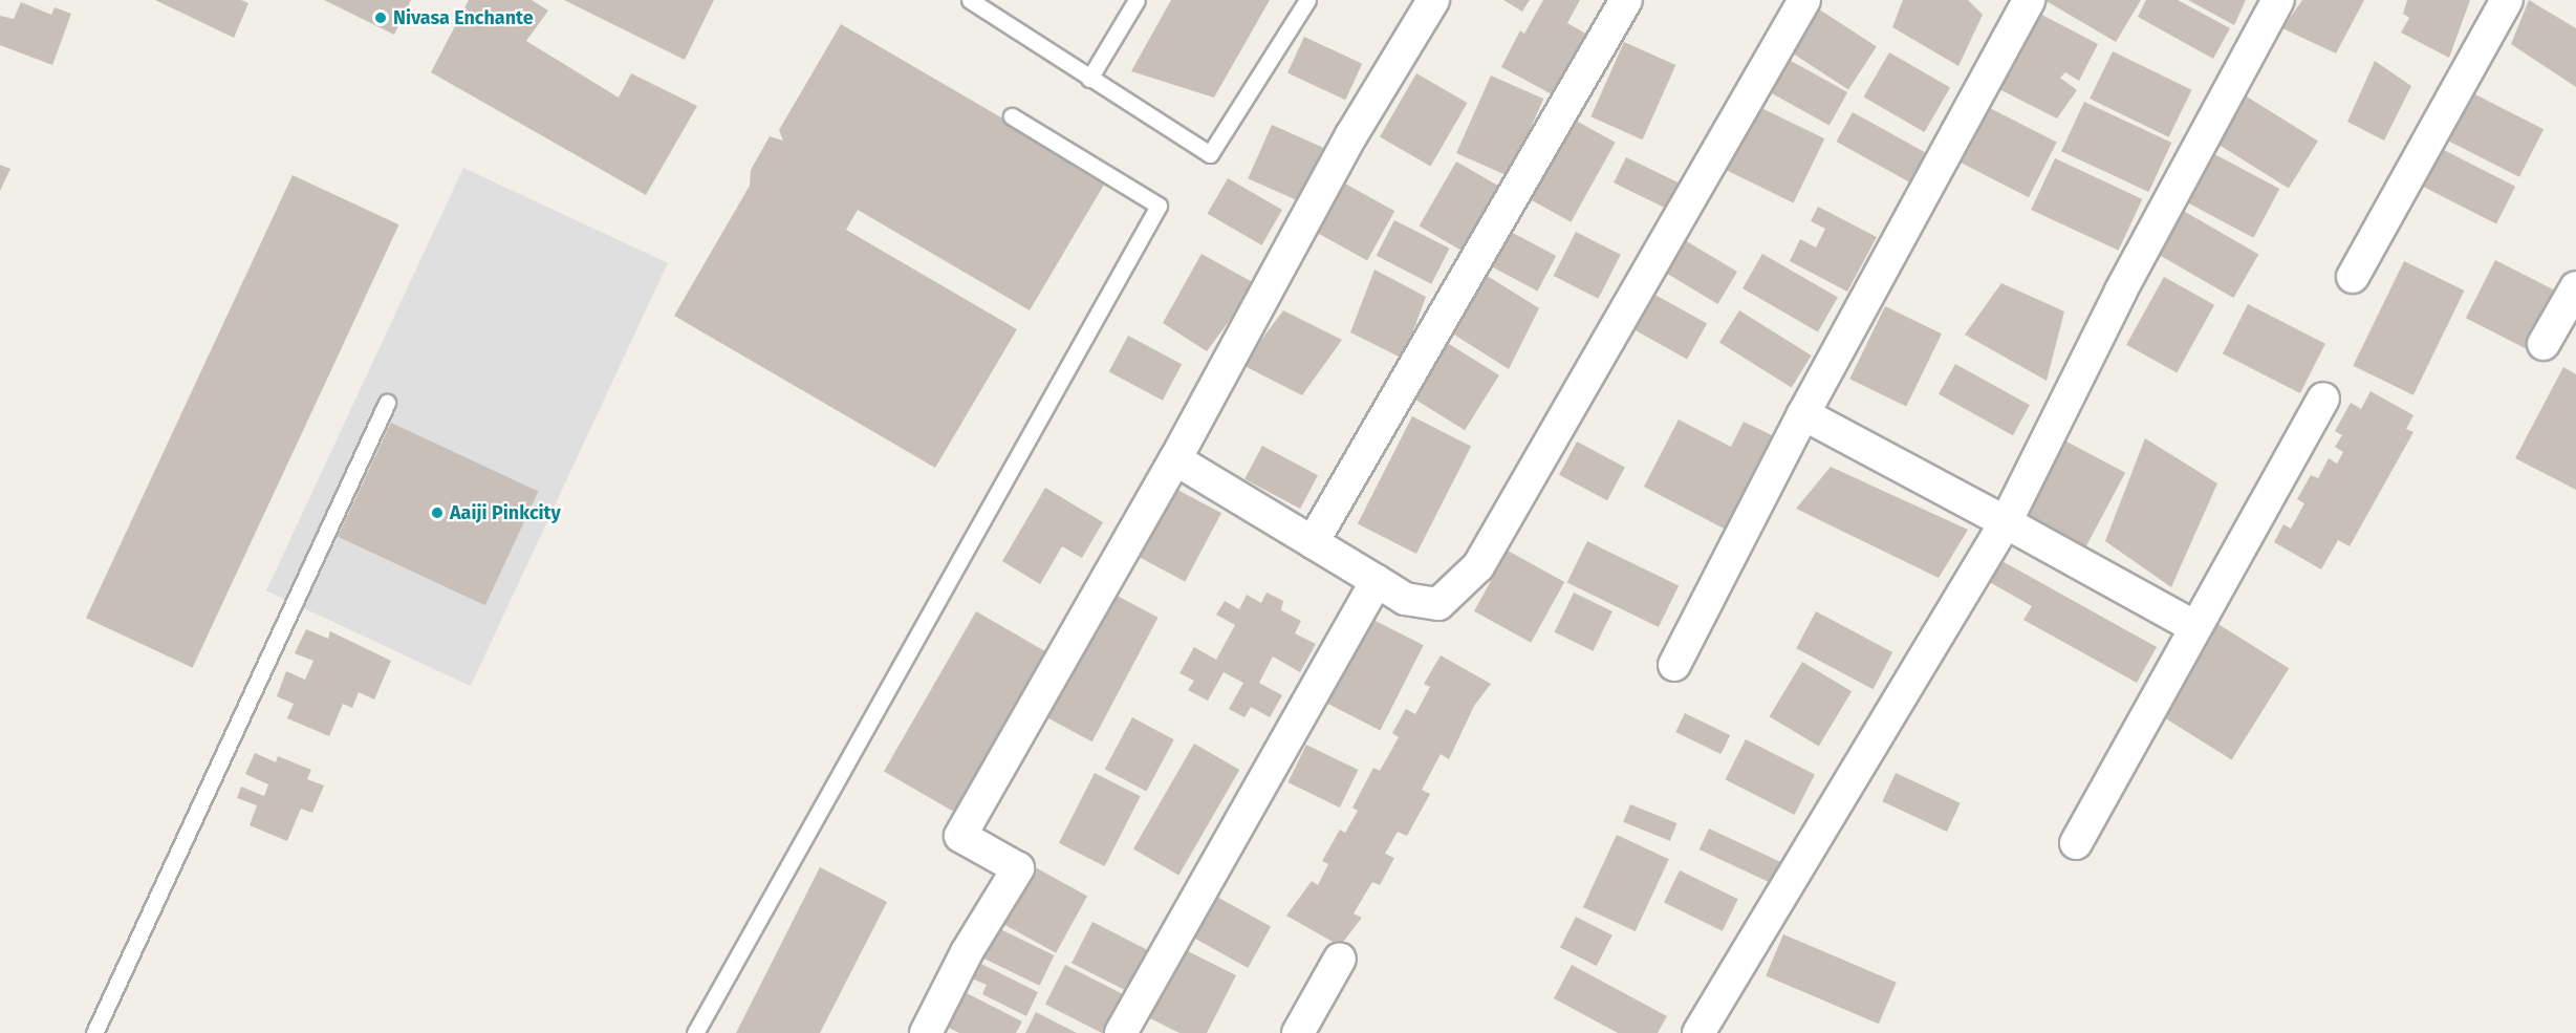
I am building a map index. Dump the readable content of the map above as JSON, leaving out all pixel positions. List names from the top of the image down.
{
  "places": ["Nivasa Enchante", "Aaiji Pinkcity"]
}
